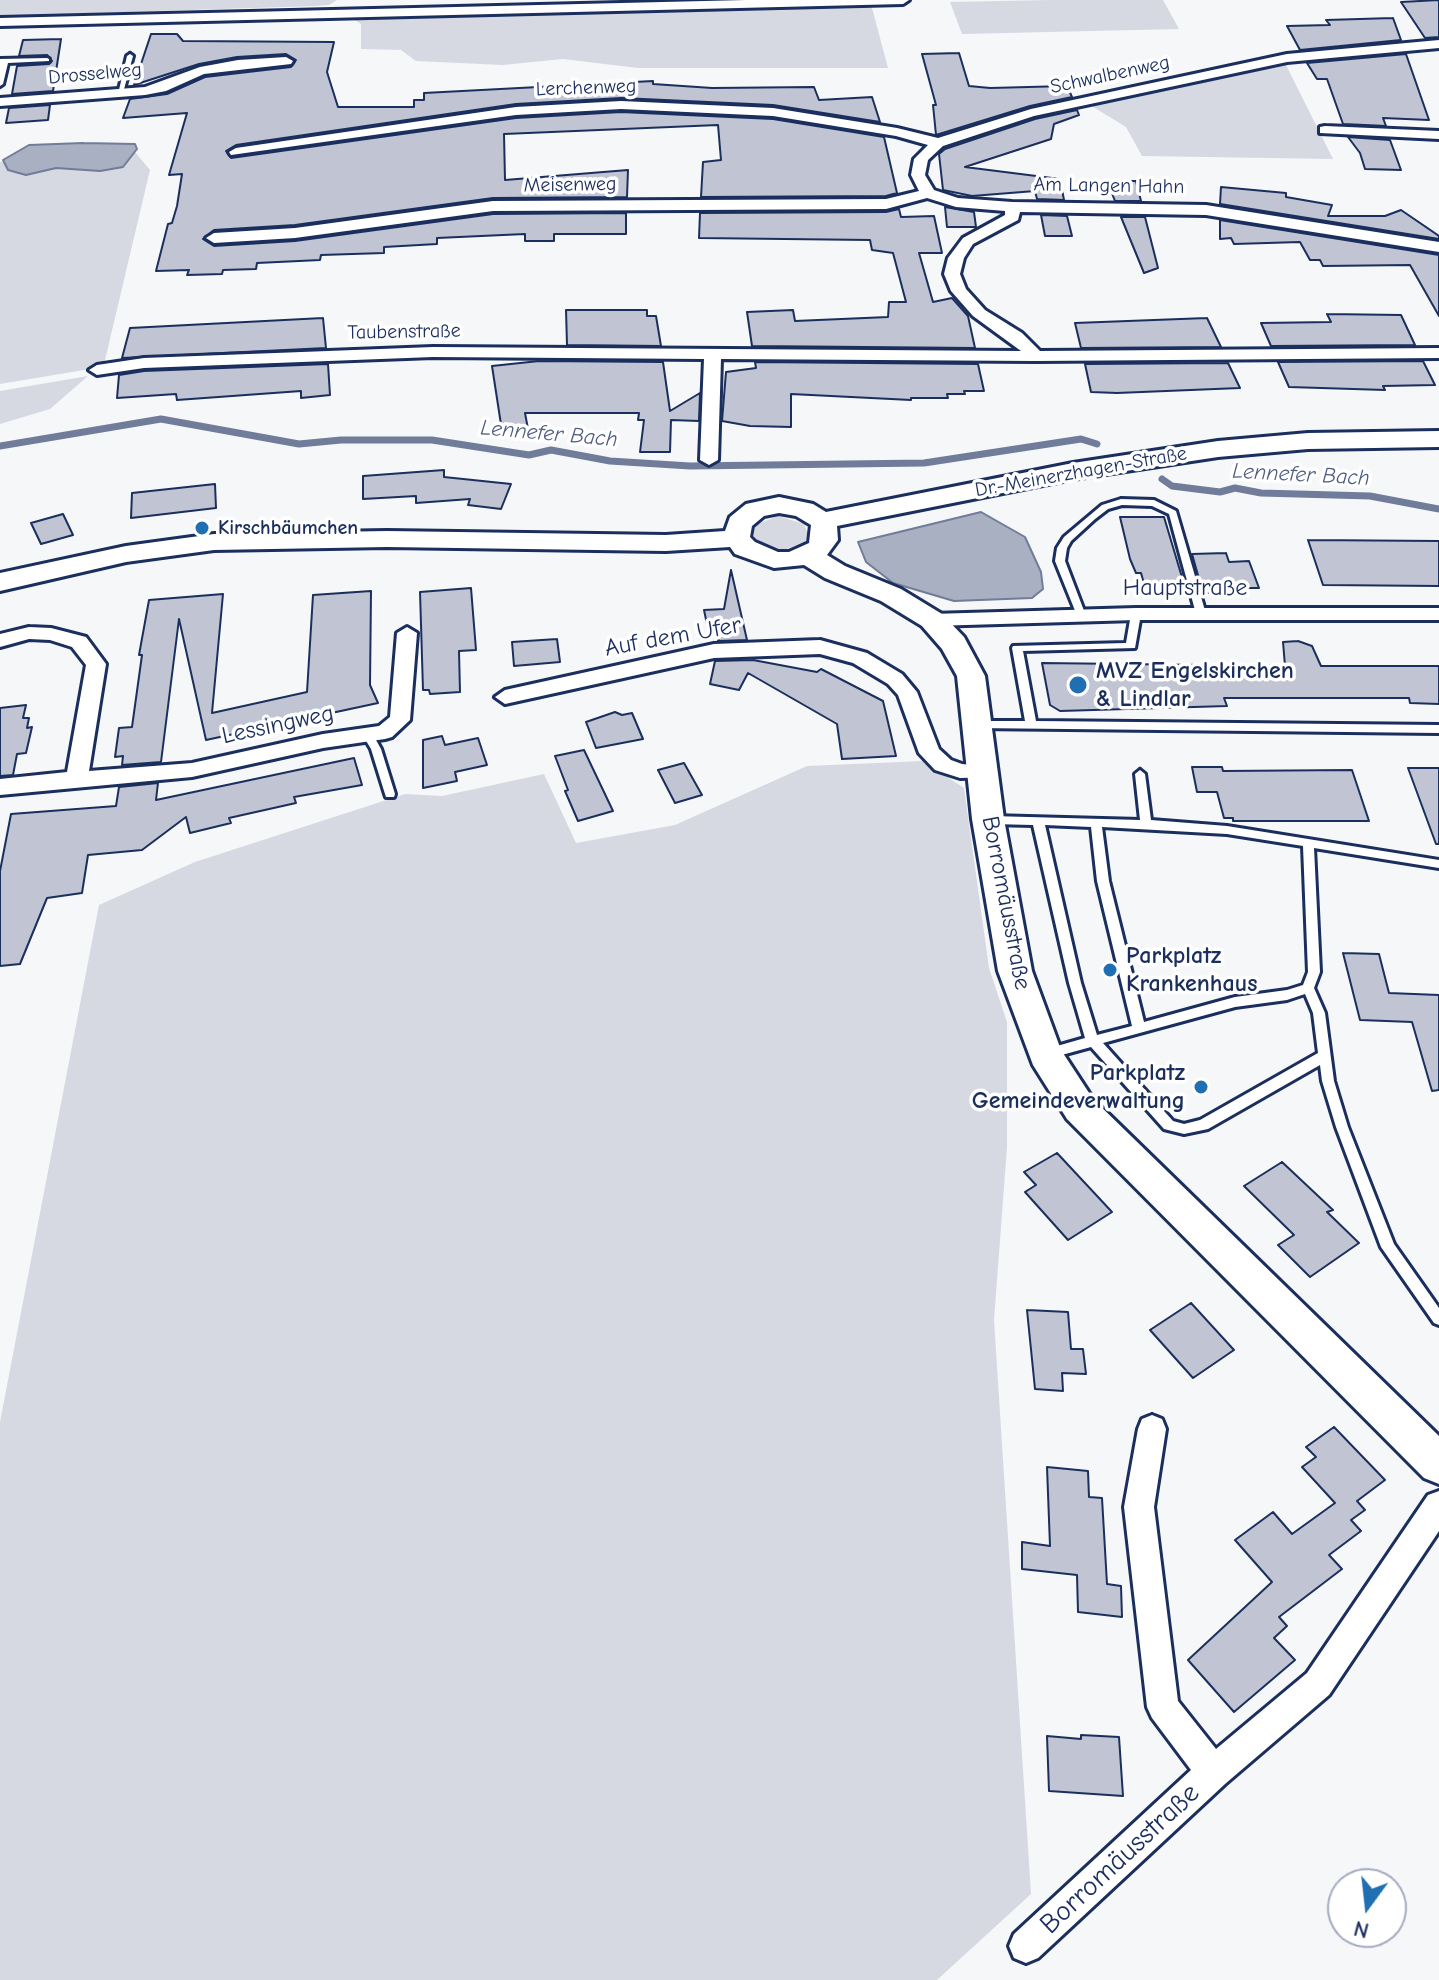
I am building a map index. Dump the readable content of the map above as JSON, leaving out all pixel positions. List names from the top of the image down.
{
  "streets": {
    "main road": ["Dr.-Meinerzhagen-Straße", "Borromäusstraße"],
    "street": [
      "Drosselweg",
      "Schwalbenweg",
      "Lerchenweg",
      "Meisenweg",
      "Am Langen Hahn",
      "Taubenstraße",
      "Hauptstraße",
      "Auf dem Ufer",
      "Lessingweg"
    ]
  },
  "crossings": [
    ["Schwalbenweg", "Lerchenweg"],
    ["Am Langen Hahn", "Taubenstraße"],
    ["Dr.-Meinerzhagen-Straße", "Borromäusstraße"],
    ["Hauptstraße", "Borromäusstraße"],
    ["Auf dem Ufer", "Borromäusstraße"]
  ],
  "water": ["Lennefer Bach"],
  "places": [
    "Kirschbäumchen",
    "MVZ Engelskirchen & Lindlar",
    "Parkplatz Krankenhaus",
    "Parkplatz Gemeindeverwaltung"
  ],
  "north": "bottom"
}
